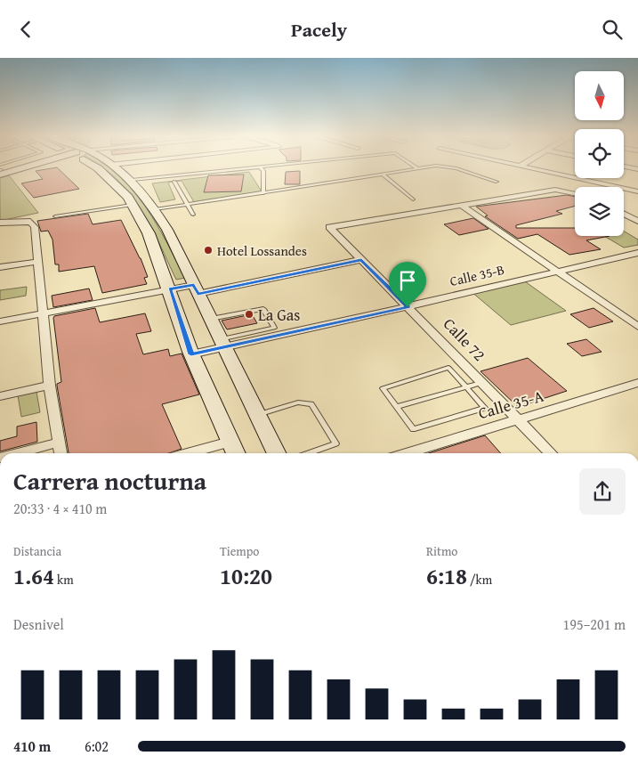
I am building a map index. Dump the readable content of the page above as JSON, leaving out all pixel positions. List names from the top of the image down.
{
  "streets": {
    "street": ["Calle 35-B", "Calle 72", "Calle 35-A"]
  },
  "crossings": [
    ["Calle 35-B", "Calle 72"],
    ["Calle 72", "Calle 35-A"]
  ],
  "places": ["Hotel Lossandes", "La Gas"],
  "north": "bottom",
  "page": {
    "header": "Pacely",
    "heading": ["Carrera nocturna", "20:33 · 4 × 410 m"],
    "stats": [
      ["Distancia", "1.64 km"],
      ["Tiempo", "10:20"],
      ["Ritmo", "6:18 /km"]
    ],
    "chart": ["Desnivel", "195–201 m"],
    "list": [
      {
        "name": "410 m",
        "note": "6:02"
      }
    ]
  }
}
